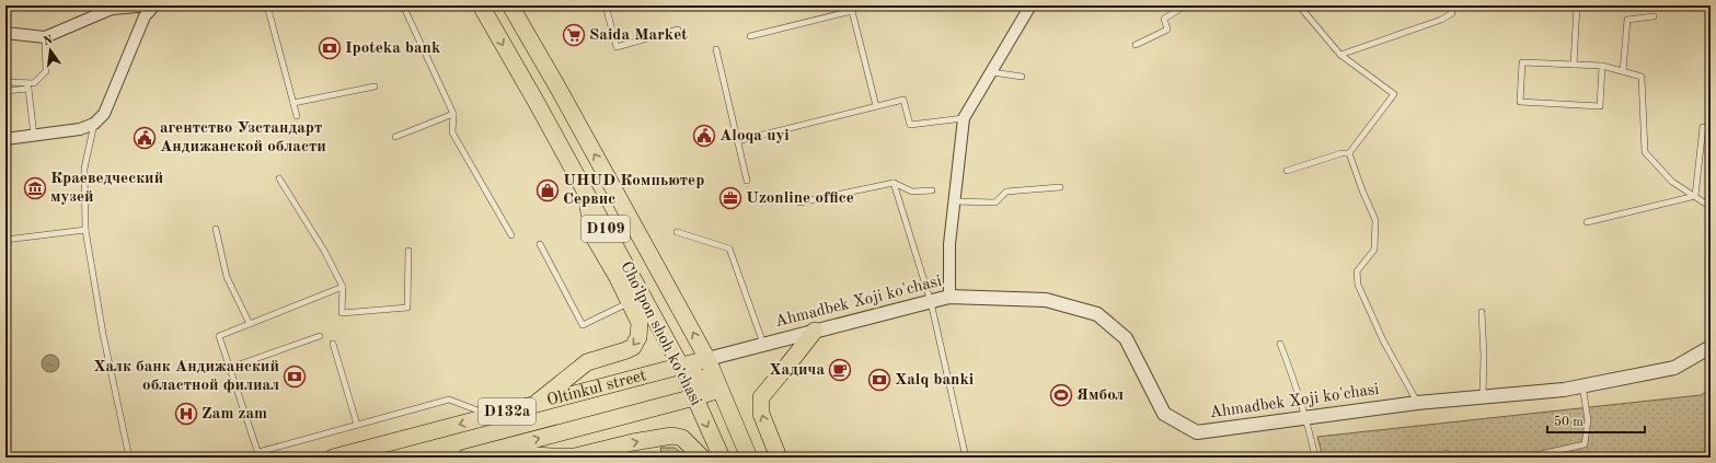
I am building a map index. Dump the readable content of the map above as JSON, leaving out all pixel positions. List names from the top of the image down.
{
  "streets": {
    "main road": [
      "D109",
      "Choʻlpon shoh koʻchasi",
      "Oltinkul street",
      "D132a"
    ],
    "street": ["Ahmadbek Xoji ko'chasi"]
  },
  "crossings": [
    ["Ahmadbek Xoji ko'chasi", "Choʻlpon shoh koʻchasi"],
    ["Ahmadbek Xoji ko'chasi", "Oltinkul street"],
    ["Choʻlpon shoh koʻchasi", "Oltinkul street"]
  ],
  "places": {
    "supermarket": ["Saida Market"],
    "bank": ["Ipoteka bank", "Халк банк Андижанский областной филиал", "Xalq banki"],
    "public building": ["Aloqa uyi", "агентство Узстандарт Андижанской области"],
    "museum": ["Краеведческий музей"],
    "shop": ["UHUD Компьютер Сервис"],
    "office": ["Uzonline office"],
    "cafe": ["Хадича"],
    "sports": ["Ямбол"],
    "hospital": ["Zam zam"]
  },
  "scale_bar": "50 m",
  "north": "top"
}
